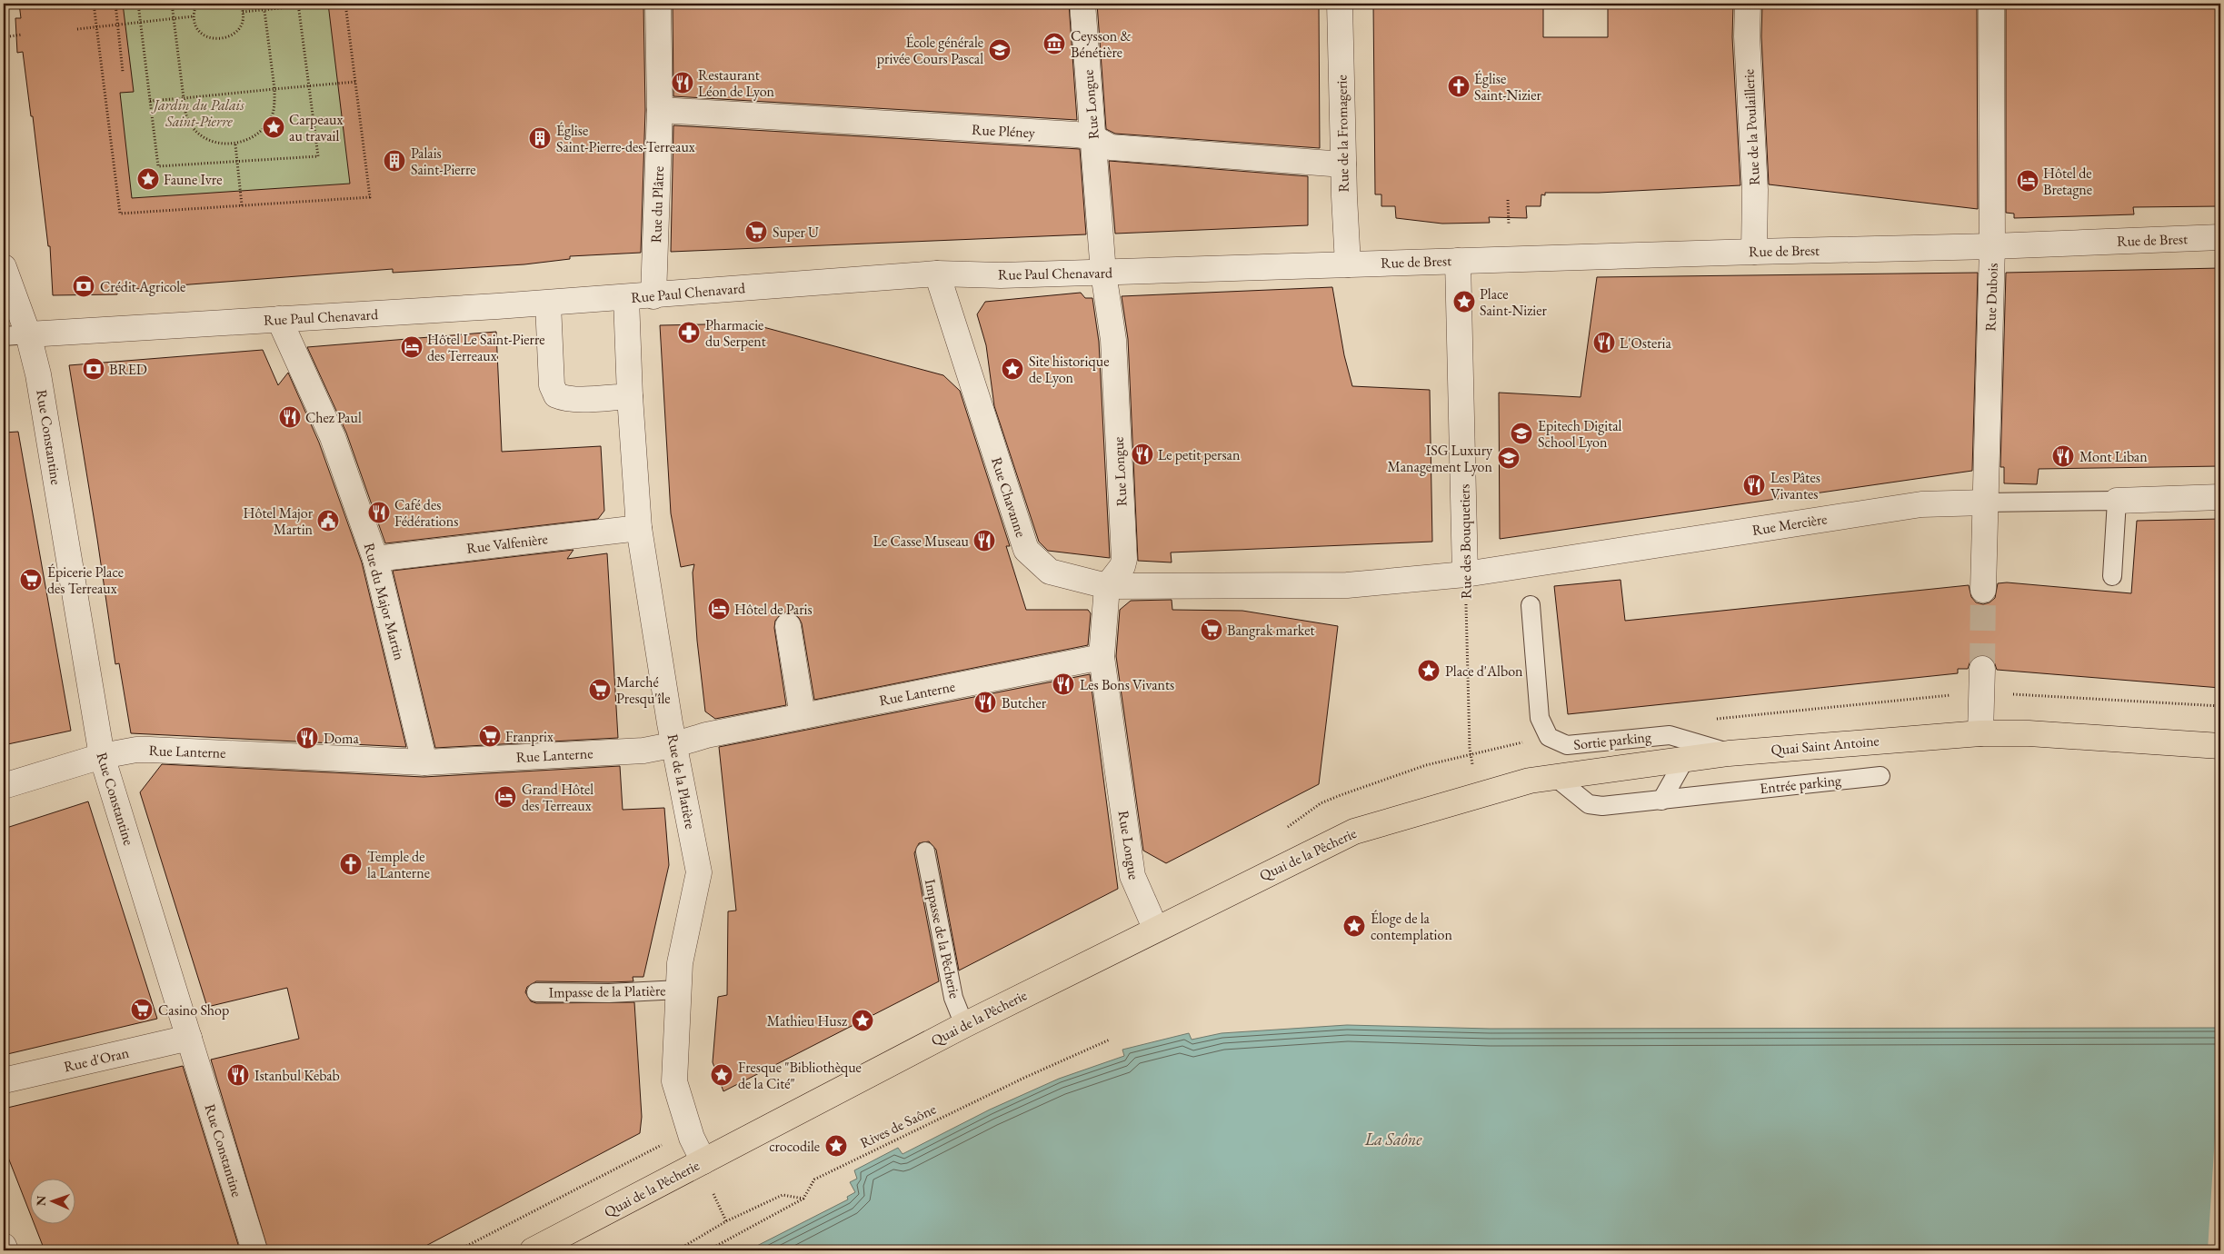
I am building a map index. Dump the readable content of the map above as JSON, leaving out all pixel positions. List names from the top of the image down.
{
  "streets": {
    "main road": ["Quai Saint Antoine", "Quai de la Pêcherie"],
    "street": [
      "Rue Longue",
      "Rue de la Poulaillerie",
      "Rue Pléney",
      "Rue de la Fromagerie",
      "Rue du Plâtre",
      "Rue de Brest",
      "Rue Paul Chenavard",
      "Rue Dubois",
      "Rue Constantine",
      "Rue Chavanne",
      "Rue Mercière",
      "Rue des Bouquetiers",
      "Rue Valfenière",
      "Rue du Major Martin",
      "Rue Lanterne",
      "Rue de la Platière",
      "Rue d'Oran"
    ],
    "lane": [
      "Sortie parking",
      "Entrée parking",
      "Impasse de la Pêcherie",
      "Impasse de la Platière"
    ],
    "path": ["Rives de Saône"]
  },
  "crossings": [
    ["Rue Longue", "Rue Pléney"],
    ["Rue Longue", "Rue Paul Chenavard"],
    ["Rue Longue", "Rue Chavanne"],
    ["Rue Longue", "Rue Lanterne"],
    ["Rue Longue", "Quai de la Pêcherie"],
    ["Rue de la Poulaillerie", "Rue de Brest"],
    ["Rue Pléney", "Rue de la Fromagerie"],
    ["Rue Pléney", "Rue du Plâtre"],
    ["Rue de la Fromagerie", "Rue de Brest"],
    ["Rue de la Fromagerie", "Rue Paul Chenavard"],
    ["Rue du Plâtre", "Rue Paul Chenavard"],
    ["Rue de Brest", "Rue Paul Chenavard"],
    ["Rue de Brest", "Rue Dubois"],
    ["Rue de Brest", "Rue des Bouquetiers"],
    ["Rue Paul Chenavard", "Rue Constantine"],
    ["Rue Paul Chenavard", "Rue Chavanne"],
    ["Rue Paul Chenavard", "Rue du Major Martin"],
    ["Rue Paul Chenavard", "Rue de la Platière"],
    ["Rue Dubois", "Rue Mercière"],
    ["Rue Constantine", "Rue Lanterne"],
    ["Rue Constantine", "Rue d'Oran"],
    ["Rue Chavanne", "Rue Mercière"],
    ["Rue Chavanne", "Rue des Bouquetiers"],
    ["Rue Mercière", "Rue des Bouquetiers"],
    ["Rue des Bouquetiers", "Quai Saint Antoine"],
    ["Rue Valfenière", "Rue du Major Martin"],
    ["Rue Valfenière", "Rue de la Platière"],
    ["Rue du Major Martin", "Rue Lanterne"],
    ["Rue Lanterne", "Rue de la Platière"],
    ["Sortie parking", "Quai Saint Antoine"],
    ["Quai Saint Antoine", "Entrée parking"],
    ["Quai Saint Antoine", "Quai de la Pêcherie"],
    ["Rue de la Platière", "Quai de la Pêcherie"],
    ["Rue de la Platière", "Impasse de la Platière"],
    ["Quai de la Pêcherie", "Impasse de la Pêcherie"]
  ],
  "water": ["La Saône"],
  "parks": ["Jardin du Palais Saint-Pierre"],
  "places": {
    "museum": ["Ceysson & Bénétière"],
    "school or university": ["École générale privée Cours Pascal", "Epitech Digital School Lyon", "ISG Luxury Management Lyon"],
    "restaurant": [
      "Restaurant Léon de Lyon",
      "L'Osteria",
      "Chez Paul",
      "Le petit persan",
      "Mont Liban",
      "Les Pâtes Vivantes",
      "Café des Fédérations",
      "Le Casse Museau",
      "Les Bons Vivants",
      "Butcher",
      "Doma",
      "Istanbul Kebab"
    ],
    "church": ["Église Saint-Nizier", "Temple de la Lanterne"],
    "place": [
      "Carpeaux au travail",
      "Faune Ivre",
      "Place Saint-Nizier",
      "Site historique de Lyon",
      "Place d'Albon",
      "Éloge de la contemplation",
      "Mathieu Husz",
      "Fresque \"Bibliothèque de la Cité\"",
      "crocodile"
    ],
    "building": ["Église Saint-Pierre-des-Terreaux", "Palais Saint-Pierre"],
    "hotel": [
      "Hôtel de Bretagne",
      "Hôtel Le Saint-Pierre des Terreaux",
      "Hôtel de Paris",
      "Grand Hôtel des Terreaux"
    ],
    "supermarket": [
      "Super U",
      "Épicerie Place des Terreaux",
      "Bangrak market",
      "Marché Presqu'île",
      "Franprix",
      "Casino Shop"
    ],
    "bank": ["Crédit Agricole", "BRED"],
    "pharmacy": ["Pharmacie du Serpent"],
    "public building": ["Hôtel Major Martin"]
  },
  "north": "left"
}
